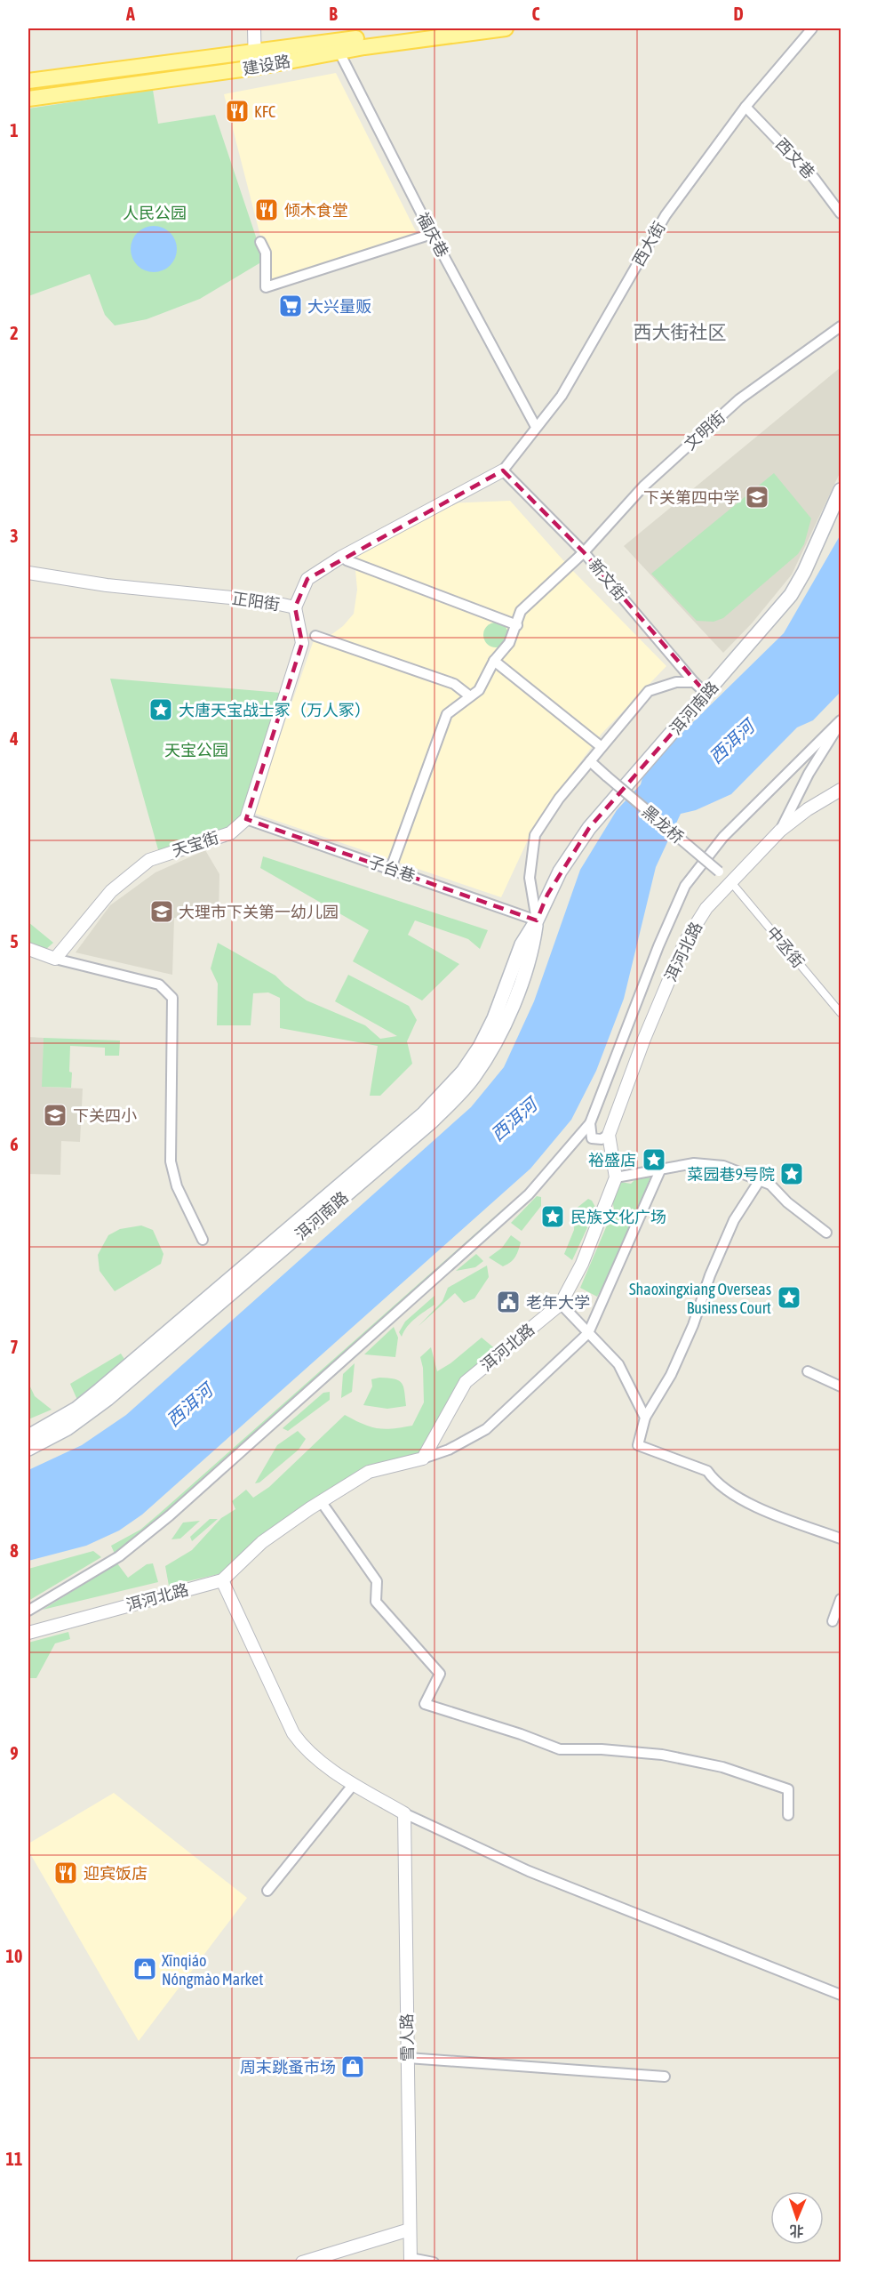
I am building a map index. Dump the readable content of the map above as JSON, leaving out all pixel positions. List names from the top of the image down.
{
  "streets": {
    "main road": ["建设路", "洱河南路"],
    "street": [
      "西文巷",
      "福庆巷",
      "西大街",
      "文明街",
      "新文街",
      "正阳街",
      "黑龙桥",
      "天宝街",
      "子台巷",
      "中丞街",
      "洱河北路",
      "雪人路"
    ]
  },
  "crossings": [
    ["建设路", "福庆巷"],
    ["西文巷", "西大街"],
    ["福庆巷", "西大街"],
    ["西大街", "新文街"],
    ["西大街", "正阳街"],
    ["文明街", "新文街"],
    ["文明街", "子台巷"],
    ["新文街", "正阳街"],
    ["新文街", "洱河南路"],
    ["洱河南路", "子台巷"],
    ["黑龙桥", "中丞街"],
    ["黑龙桥", "洱河北路"],
    ["天宝街", "子台巷"],
    ["中丞街", "洱河北路"]
  ],
  "districts": ["西大街社区"],
  "water": ["西洱河"],
  "parks": ["人民公园", "天宝公园"],
  "places": {
    "restaurant": ["KFC", "倾木食堂", "迎宾饭店"],
    "supermarket": ["大兴量贩"],
    "school or university": ["下关第四中学", "大理市下关第一幼儿园", "下关四小"],
    "place": [
      "大唐天宝战士冢（万人冢）",
      "裕盛店",
      "菜园巷9号院",
      "民族文化广场",
      "Shaoxingxiang Overseas Business Court"
    ],
    "public building": ["老年大学"],
    "shop": ["Xīnqiáo Nóngmào Market", "周末跳蚤市场"]
  },
  "north": "bottom",
  "grid": {
    "columns": [
      "A",
      "B",
      "C",
      "D"
    ],
    "rows": [
      "1",
      "2",
      "3",
      "4",
      "5",
      "6",
      "7",
      "8",
      "9",
      "10",
      "11"
    ]
  }
}
